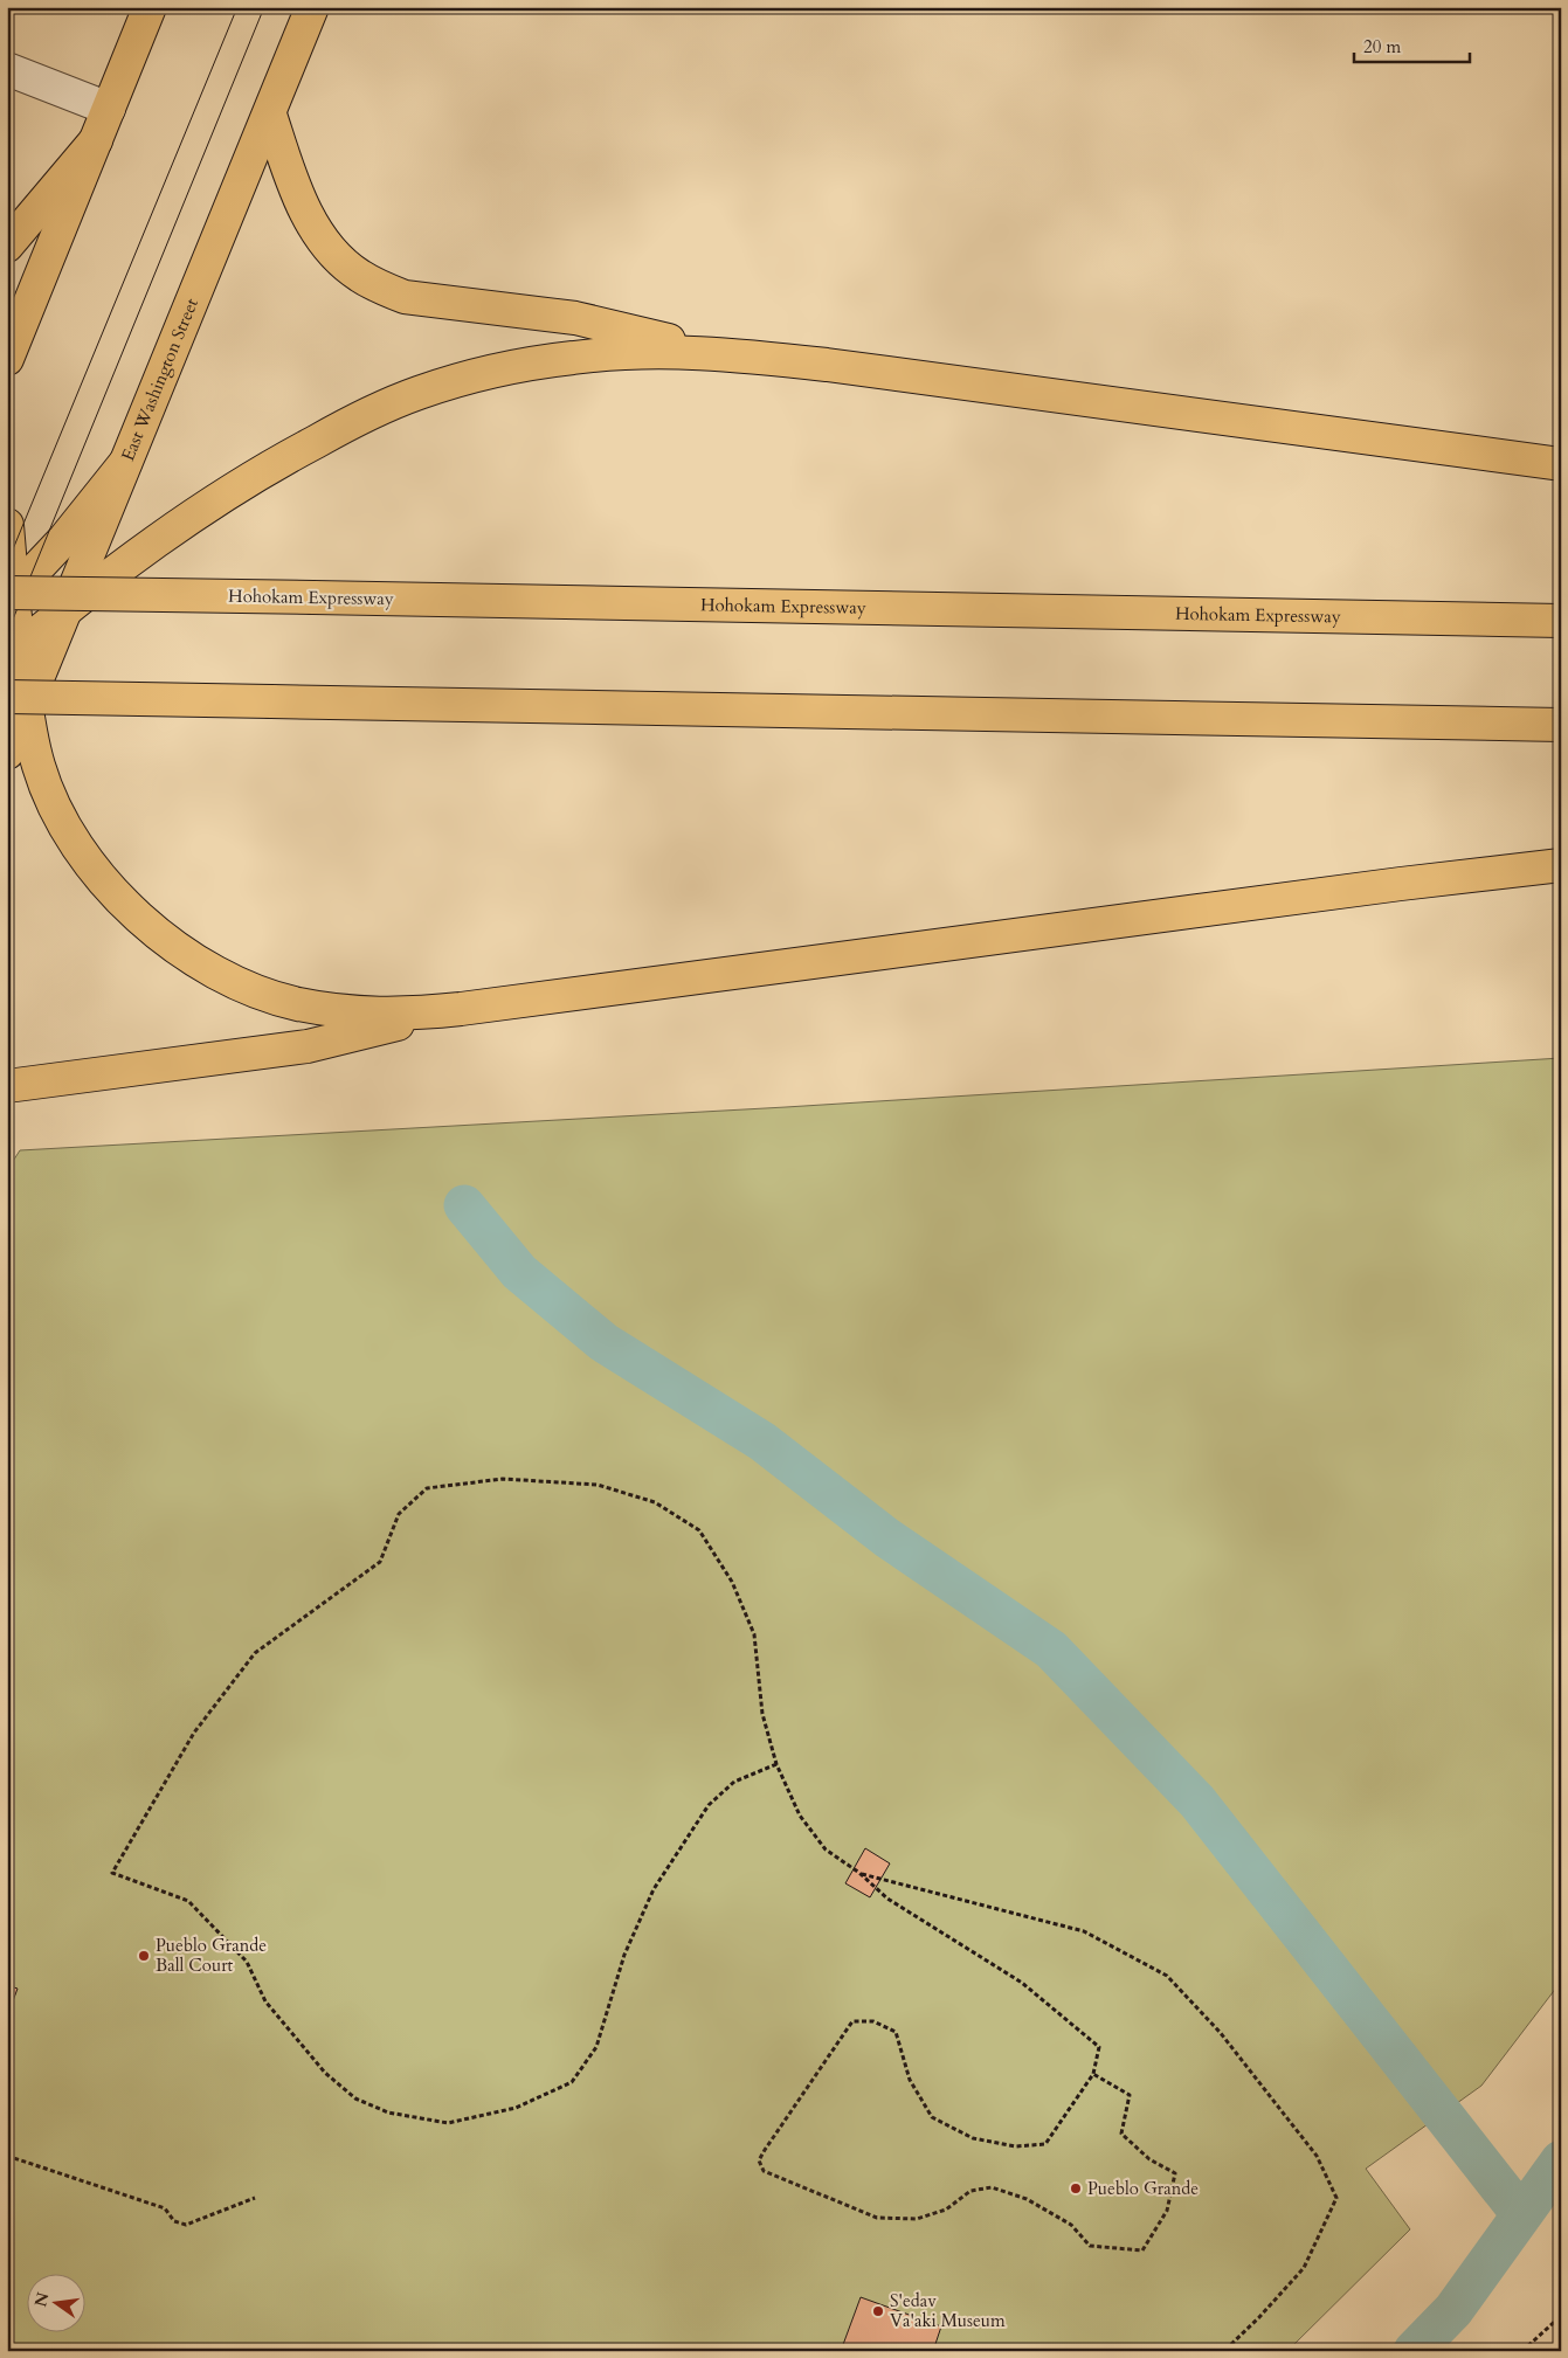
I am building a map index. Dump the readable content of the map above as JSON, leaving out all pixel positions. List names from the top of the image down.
{
  "streets": {
    "main road": ["East Washington Street", "Hohokam Expressway"]
  },
  "places": ["Pueblo Grande Ball Court", "Pueblo Grande", "S'edav Va'aki Museum"],
  "scale_bar": "20 m",
  "north": "left"
}
